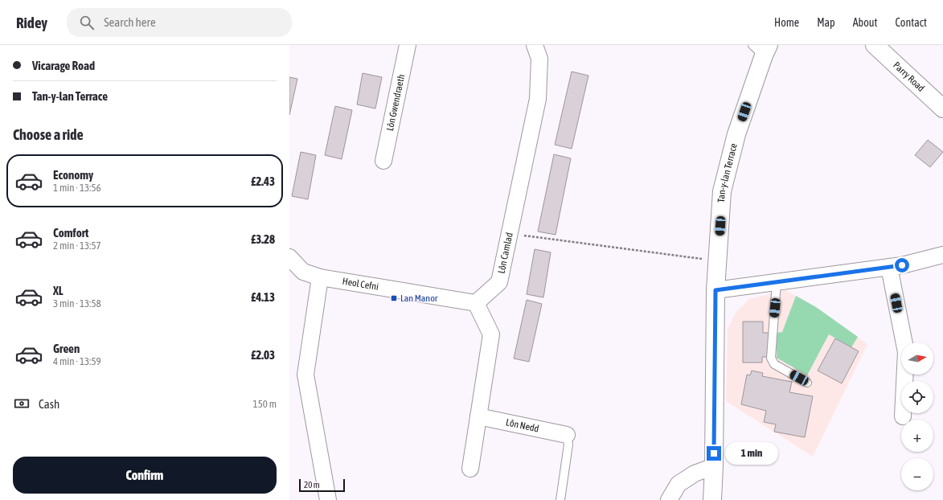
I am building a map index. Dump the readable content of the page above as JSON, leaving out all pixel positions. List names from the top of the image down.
{
  "streets": {
    "street": [
      "Parry Road",
      "Lôn Gwendraeth",
      "Tan-y-lan Terrace",
      "Lôn Camlad",
      "Heol Cefni",
      "Lôn Nedd"
    ]
  },
  "crossings": [
    ["Lôn Camlad", "Heol Cefni"]
  ],
  "places": {
    "transit": ["Lan Manor"]
  },
  "scale_bar": "20 m",
  "north": "right",
  "page": {
    "header": "Ridey",
    "search": "Search here",
    "nav": [
      "Home",
      "Map",
      "About",
      "Contact"
    ],
    "banner": ["Vicarage Road", "Tan-y-lan Terrace"],
    "heading": "Choose a ride",
    "list": [
      {
        "name": "Economy",
        "note": "1 min · 13:56",
        "value": "£2.43"
      },
      {
        "name": "Comfort",
        "note": "2 min · 13:57",
        "value": "£3.28"
      },
      {
        "name": "XL",
        "note": "3 min · 13:58",
        "value": "£4.13"
      },
      {
        "name": "Green",
        "note": "4 min · 13:59",
        "value": "£2.03"
      }
    ],
    "map_buttons": ["+", "−"],
    "pay": ["Cash", "150 m"],
    "bubble": "1 min",
    "buttons": "Confirm",
    "scale": "20 m"
  }
}
